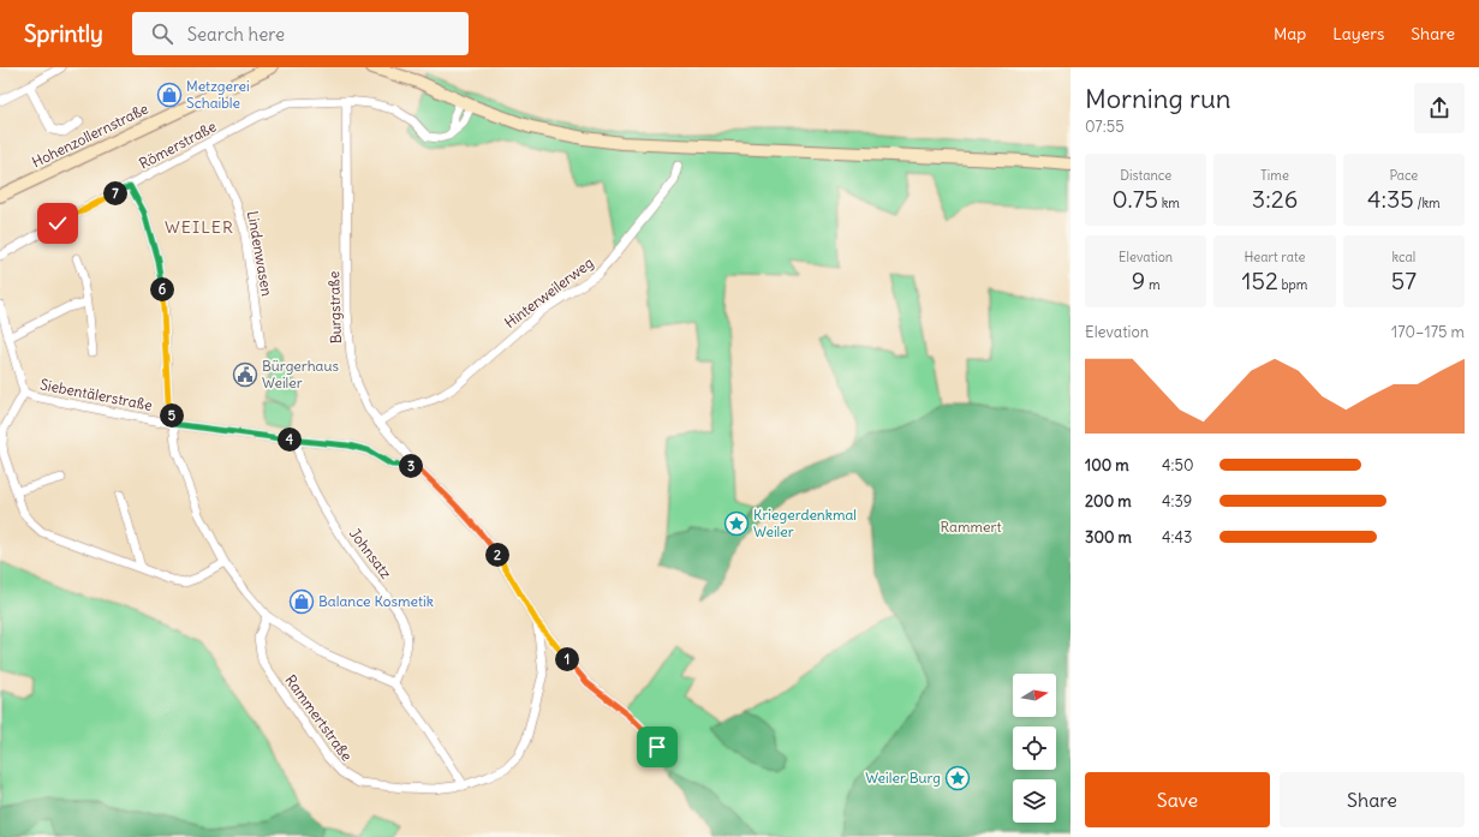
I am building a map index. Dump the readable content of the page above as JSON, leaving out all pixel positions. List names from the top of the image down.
{
  "streets": {
    "main road": ["Hohenzollernstraße"],
    "street": [
      "Römerstraße",
      "Lindenwasen",
      "Hinterweilerweg",
      "Burgstraße",
      "Siebentälerstraße",
      "Johnsatz",
      "Rammertstraße"
    ]
  },
  "crossings": [
    ["Römerstraße", "Lindenwasen"],
    ["Römerstraße", "Burgstraße"],
    ["Hinterweilerweg", "Burgstraße"],
    ["Burgstraße", "Siebentälerstraße"],
    ["Burgstraße", "Rammertstraße"],
    ["Siebentälerstraße", "Johnsatz"]
  ],
  "districts": ["WEILER"],
  "parks": ["Rammert"],
  "places": {
    "shop": ["Metzgerei Schaible", "Balance Kosmetik"],
    "public building": ["Bürgerhaus Weiler"],
    "place": ["Kriegerdenkmal Weiler", "Weiler Burg"]
  },
  "north": "right",
  "page": {
    "header": "Sprintly",
    "search": "Search here",
    "nav": ["Map", "Layers", "Share"],
    "heading": ["Morning run", "07:55"],
    "stats": [
      ["Distance", "0.75 km"],
      ["Time", "3:26"],
      ["Pace", "4:35 /km"],
      ["Elevation", "9 m"],
      ["Heart rate", "152 bpm"],
      ["kcal", "57"]
    ],
    "pins": [
      "7",
      "6",
      "5",
      "4",
      "3",
      "2",
      "1"
    ],
    "chart": ["Elevation", "170–175 m"],
    "list": [
      {
        "name": "100 m",
        "note": "4:50"
      },
      {
        "name": "200 m",
        "note": "4:39"
      },
      {
        "name": "300 m",
        "note": "4:43"
      }
    ],
    "buttons": ["Save", "Share"]
  }
}
